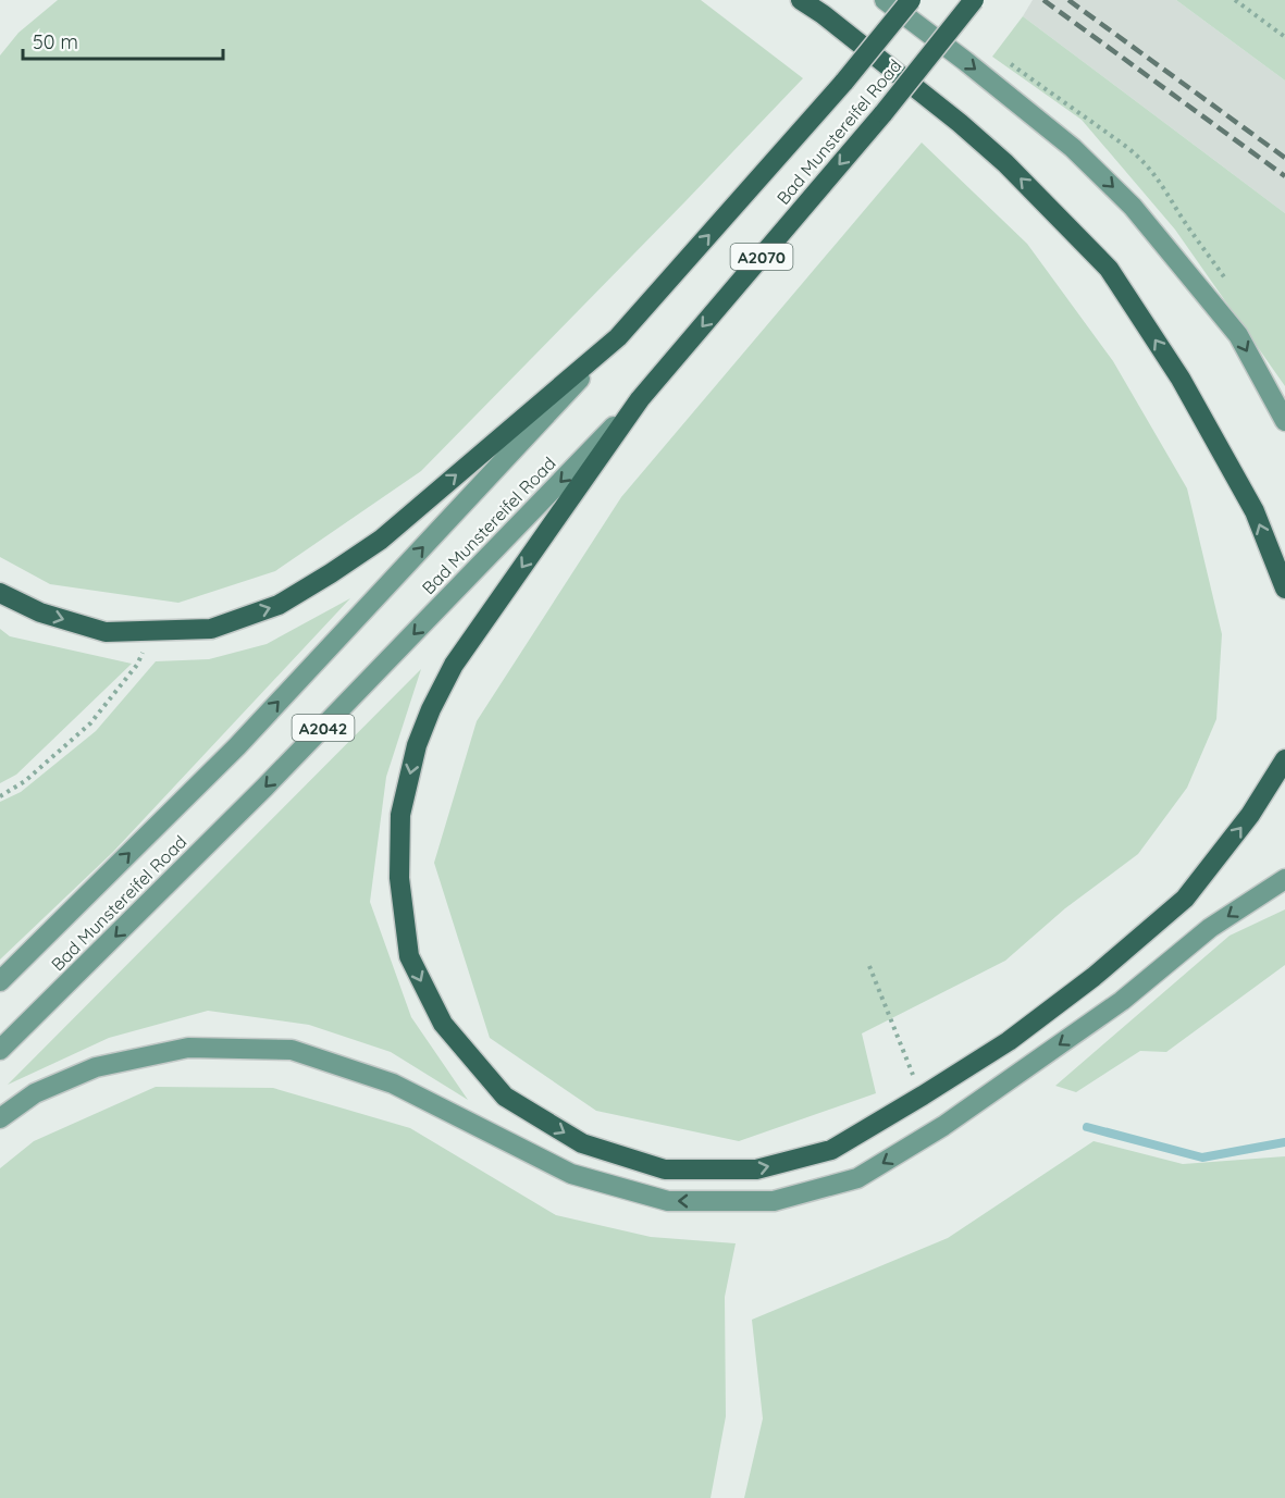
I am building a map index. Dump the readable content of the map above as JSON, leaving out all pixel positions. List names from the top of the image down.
{
  "streets": {
    "highway": ["Bad Munstereifel Road", "A2070"],
    "main road": ["A2042"]
  },
  "scale_bar": "50 m"
}
